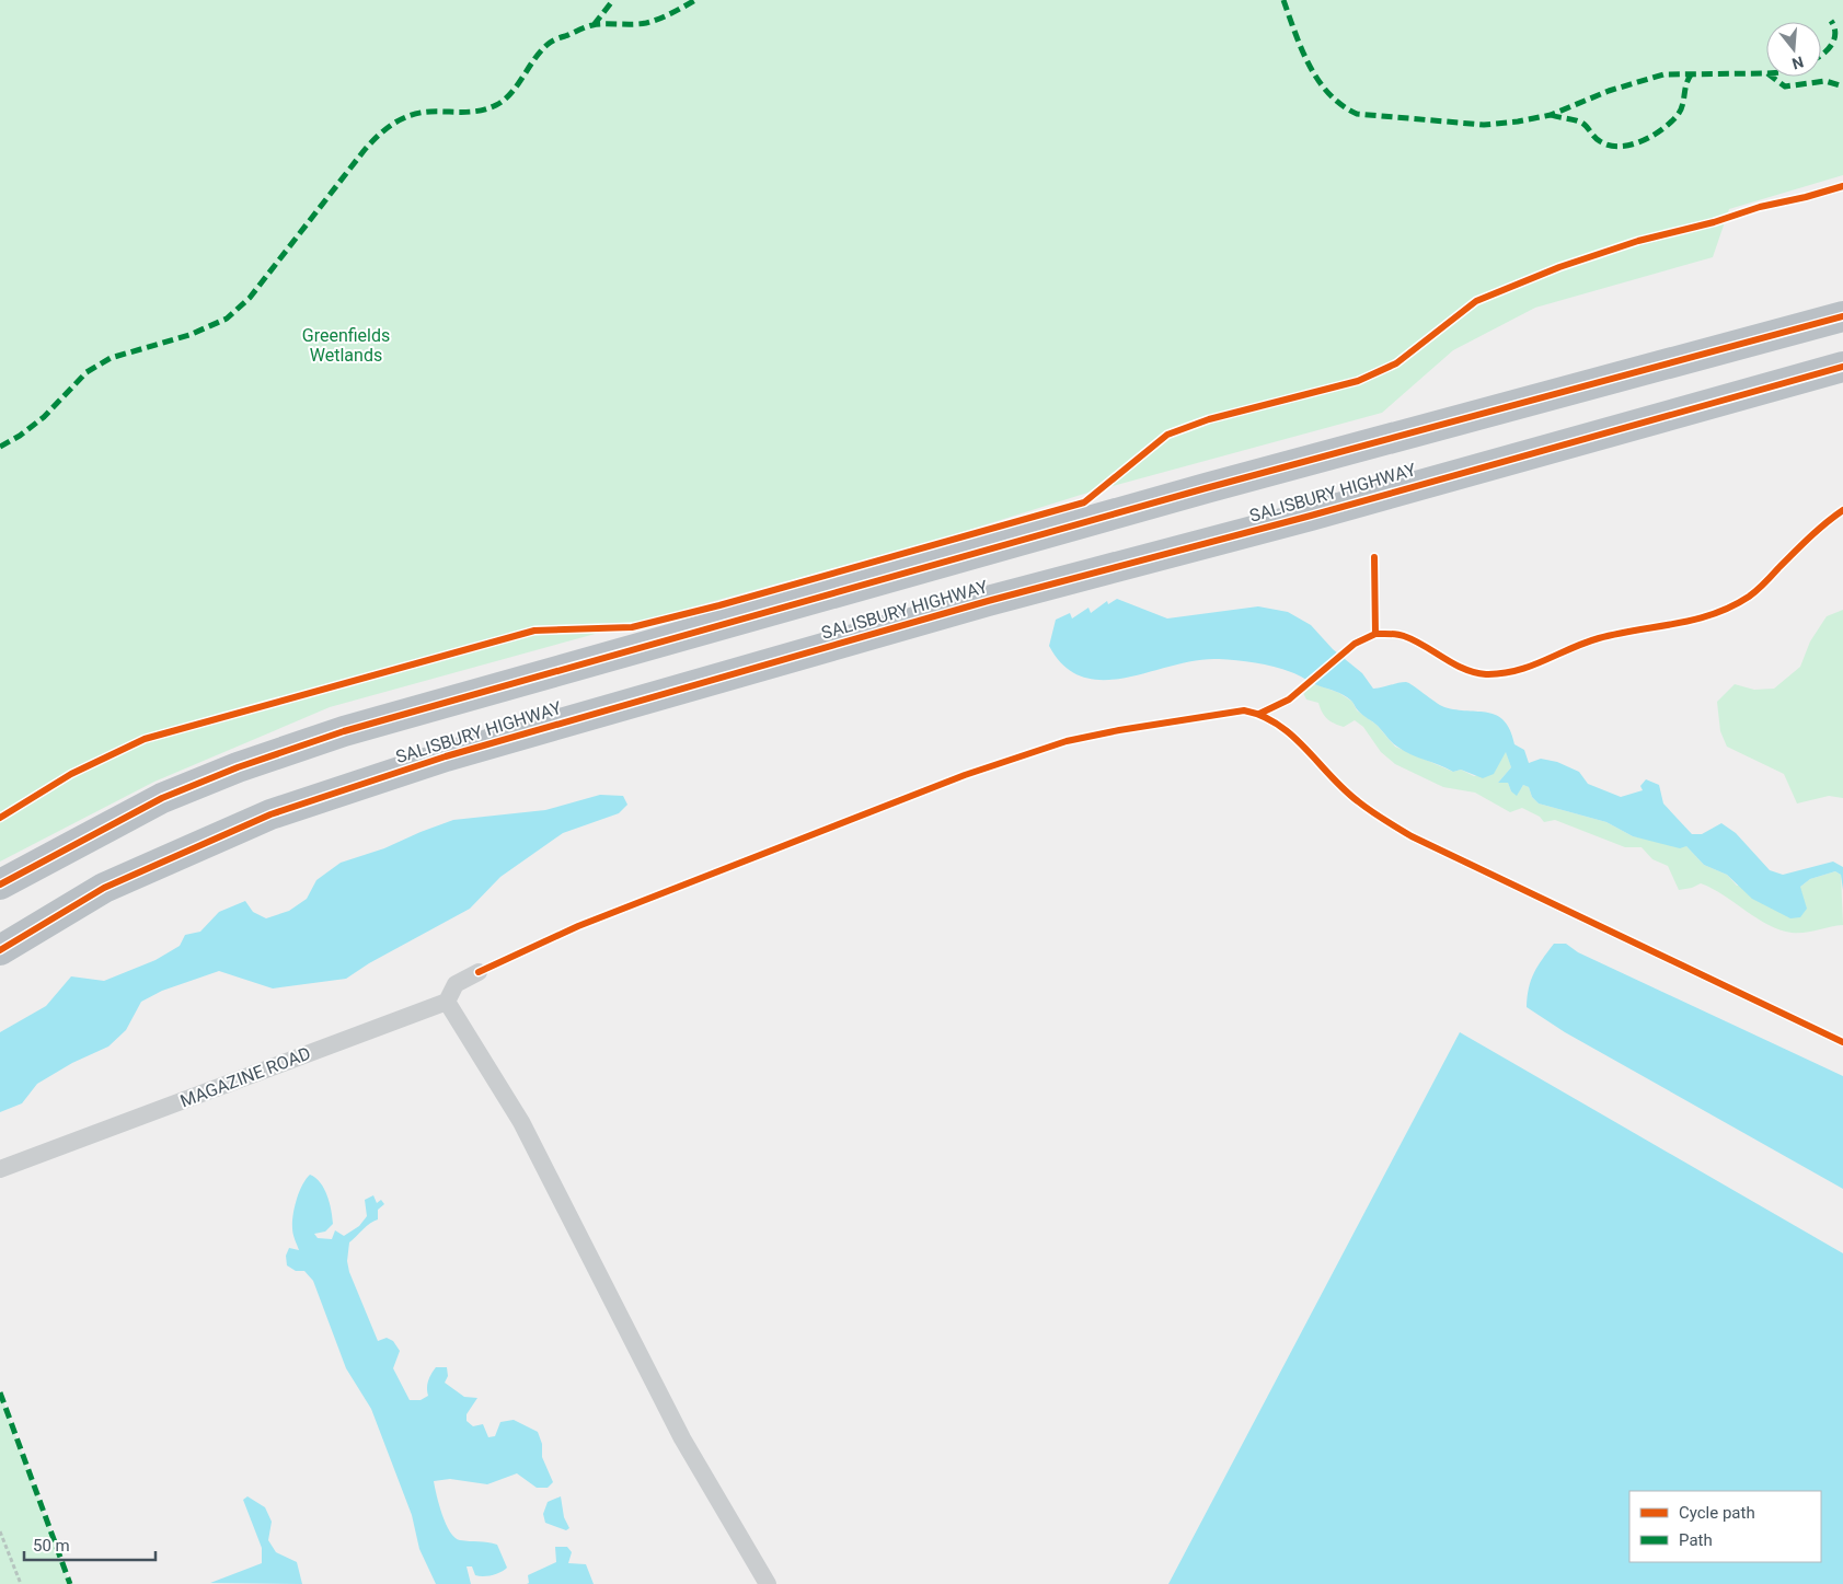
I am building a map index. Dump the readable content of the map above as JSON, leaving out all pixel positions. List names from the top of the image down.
{
  "streets": {
    "highway": ["SALISBURY HIGHWAY"],
    "street": ["MAGAZINE ROAD"]
  },
  "parks": ["Greenfields Wetlands"],
  "legend": ["Cycle path", "Path"],
  "scale_bar": "50 m",
  "north": "bottom"
}
